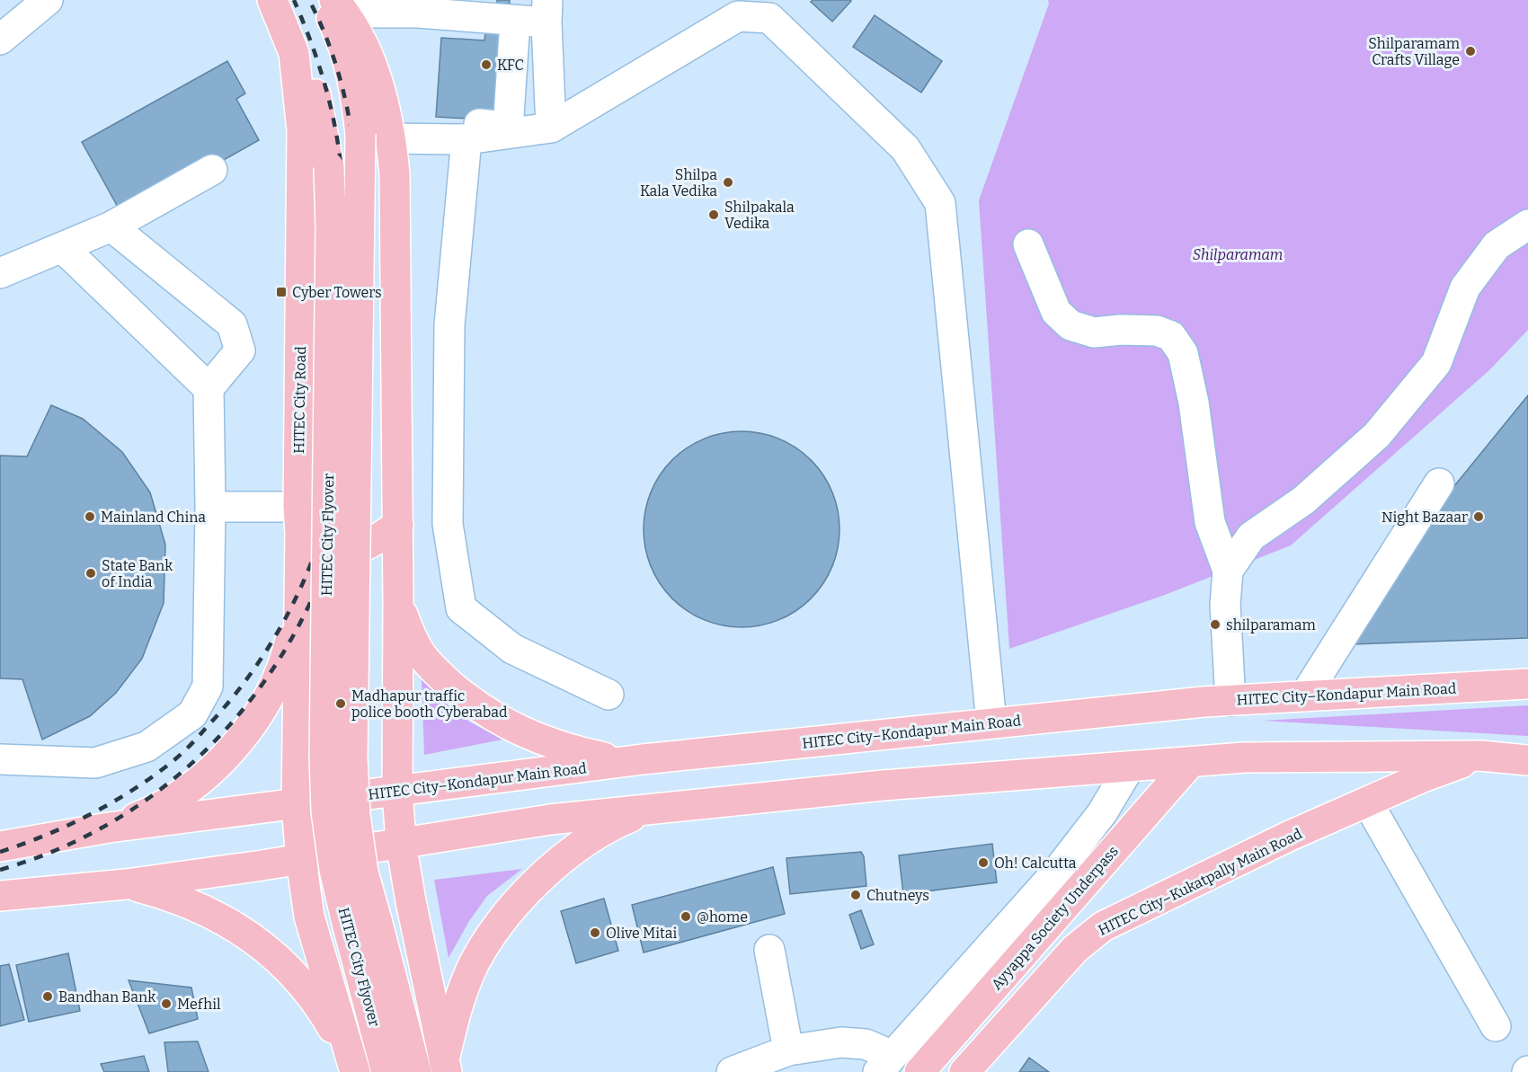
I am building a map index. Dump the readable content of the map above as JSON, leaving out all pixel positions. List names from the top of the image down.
{
  "streets": {
    "main road": [
      "HITEC City Road",
      "HITEC City Flyover",
      "HITEC City–Kondapur Main Road",
      "HITEC City–Kukatpally Main Road",
      "Ayyappa Society Underpass"
    ]
  },
  "crossings": [
    ["HITEC City Road", "HITEC City Flyover"],
    ["HITEC City Road", "HITEC City–Kondapur Main Road"]
  ],
  "parks": ["Shilparamam"],
  "places": {
    "other": [
      "Shilparamam Crafts Village",
      "KFC",
      "Shilpa Kala Vedika",
      "Shilpakala Vedika",
      "Mainland China",
      "Night Bazaar",
      "State Bank of India",
      "shilparamam",
      "Madhapur traffic police booth Cyberabad",
      "Oh! Calcutta",
      "Chutneys",
      "@home",
      "Olive Mitai",
      "Bandhan Bank",
      "Mefhil"
    ],
    "transit": ["Cyber Towers"]
  }
}
